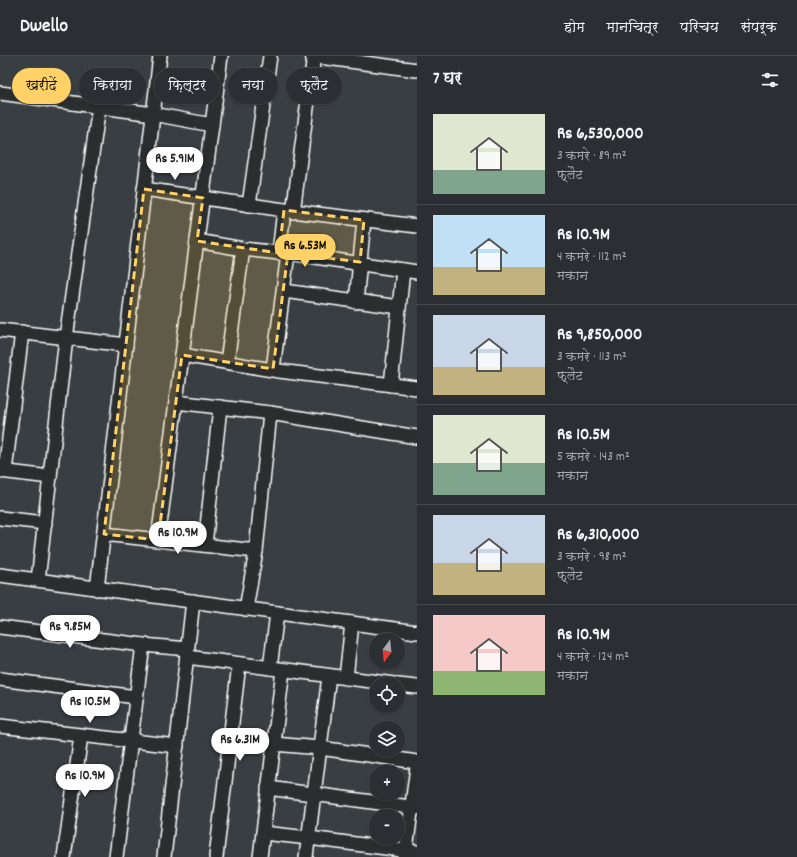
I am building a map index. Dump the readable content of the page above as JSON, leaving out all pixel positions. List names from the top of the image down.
{
  "north": "bottom",
  "page": {
    "header": "Dwello",
    "nav": [
      "होम",
      "मानचित्र",
      "परिचय",
      "संपर्क"
    ],
    "heading": "7 घर",
    "chip": [
      "खरीदें",
      "किराया",
      "फ़िल्टर",
      "नया",
      "फ़्लैट"
    ],
    "list": [
      {
        "name": "Rs 6,530,000",
        "note": "3 कमरे · 89 m² · फ़्लैट"
      },
      {
        "name": "Rs 10.9M",
        "note": "4 कमरे · 112 m² · मकान"
      },
      {
        "name": "Rs 9,850,000",
        "note": "3 कमरे · 113 m² · फ़्लैट"
      },
      {
        "name": "Rs 10.5M",
        "note": "5 कमरे · 143 m² · मकान"
      },
      {
        "name": "Rs 6,310,000",
        "note": "3 कमरे · 98 m² · फ़्लैट"
      },
      {
        "name": "Rs 10.9M",
        "note": "4 कमरे · 124 m² · मकान"
      }
    ],
    "price": [
      "Rs 5.91M",
      "Rs 6.53M",
      "Rs 10.9M",
      "Rs 9.85M",
      "Rs 10.5M",
      "Rs 6.31M",
      "Rs 10.9M"
    ],
    "map_buttons": ["+", "−"]
  }
}
